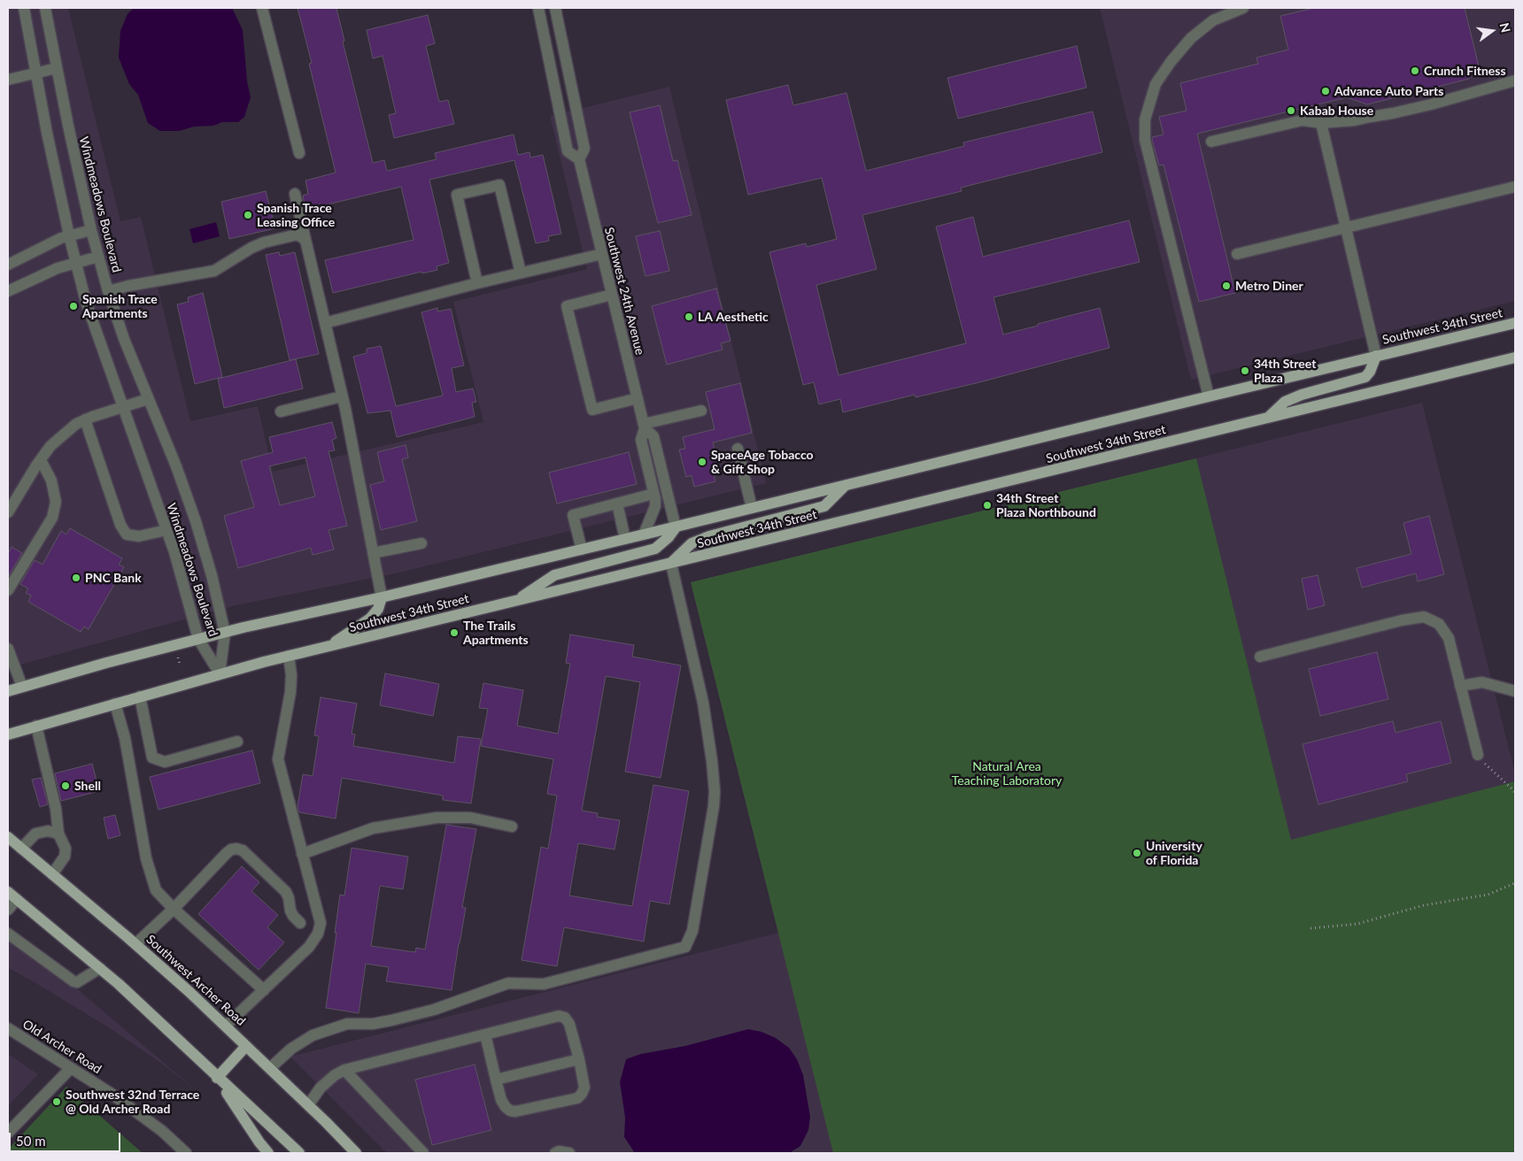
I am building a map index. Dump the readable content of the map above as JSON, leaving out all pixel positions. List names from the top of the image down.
{
  "streets": {
    "main road": ["Southwest 34th Street", "Southwest Archer Road"],
    "street": ["Windmeadows Boulevard", "Southwest 24th Avenue", "Old Archer Road"]
  },
  "crossings": [
    ["Windmeadows Boulevard", "Southwest 34th Street"],
    ["Southwest 24th Avenue", "Southwest 34th Street"]
  ],
  "parks": ["Natural Area Teaching Laboratory"],
  "places": [
    "Crunch Fitness",
    "Advance Auto Parts",
    "Kabab House",
    "Spanish Trace Leasing Office",
    "Metro Diner",
    "Spanish Trace Apartments",
    "LA Aesthetic",
    "34th Street Plaza",
    "SpaceAge Tobacco & Gift Shop",
    "34th Street Plaza Northbound",
    "PNC Bank",
    "The Trails Apartments",
    "Shell",
    "University of Florida",
    "Southwest 32nd Terrace @ Old Archer Road"
  ],
  "scale_bar": "50 m",
  "north": "right"
}
